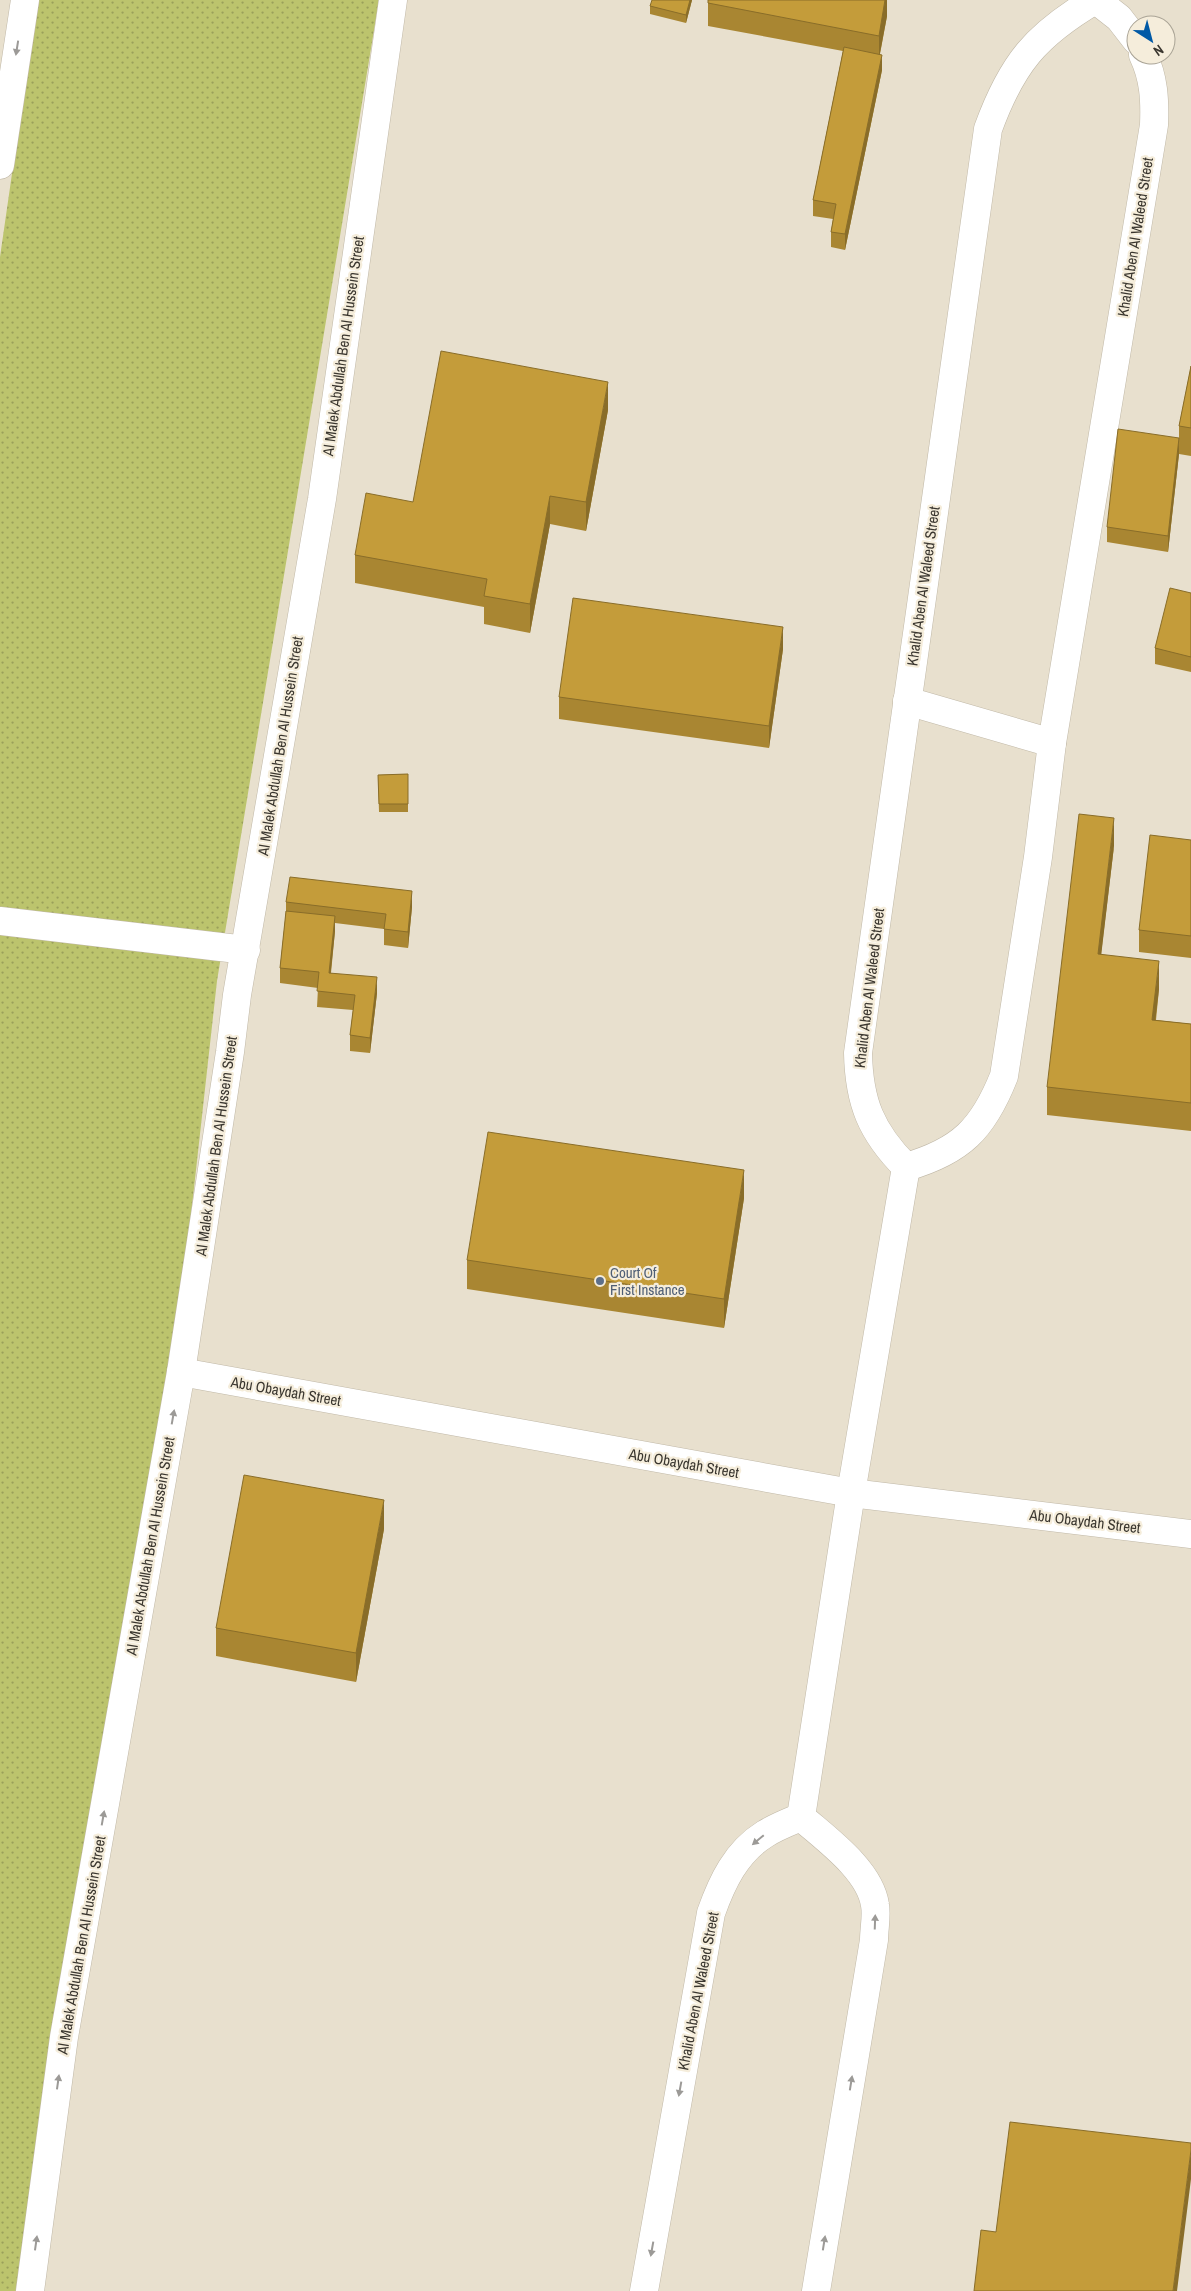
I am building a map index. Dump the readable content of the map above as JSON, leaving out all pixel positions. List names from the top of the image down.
{
  "streets": {
    "street": ["Khalid Aben Al Waleed Street", "Al Malek Abdullah Ben Al Hussein Street", "Abu Obaydah Street"]
  },
  "crossings": [
    ["Al Malek Abdullah Ben Al Hussein Street", "Abu Obaydah Street"]
  ],
  "one_way": ["Al Malek Abdullah Ben Al Hussein Street"],
  "places": ["Court Of First Instance"],
  "north": "bottom right"
}
